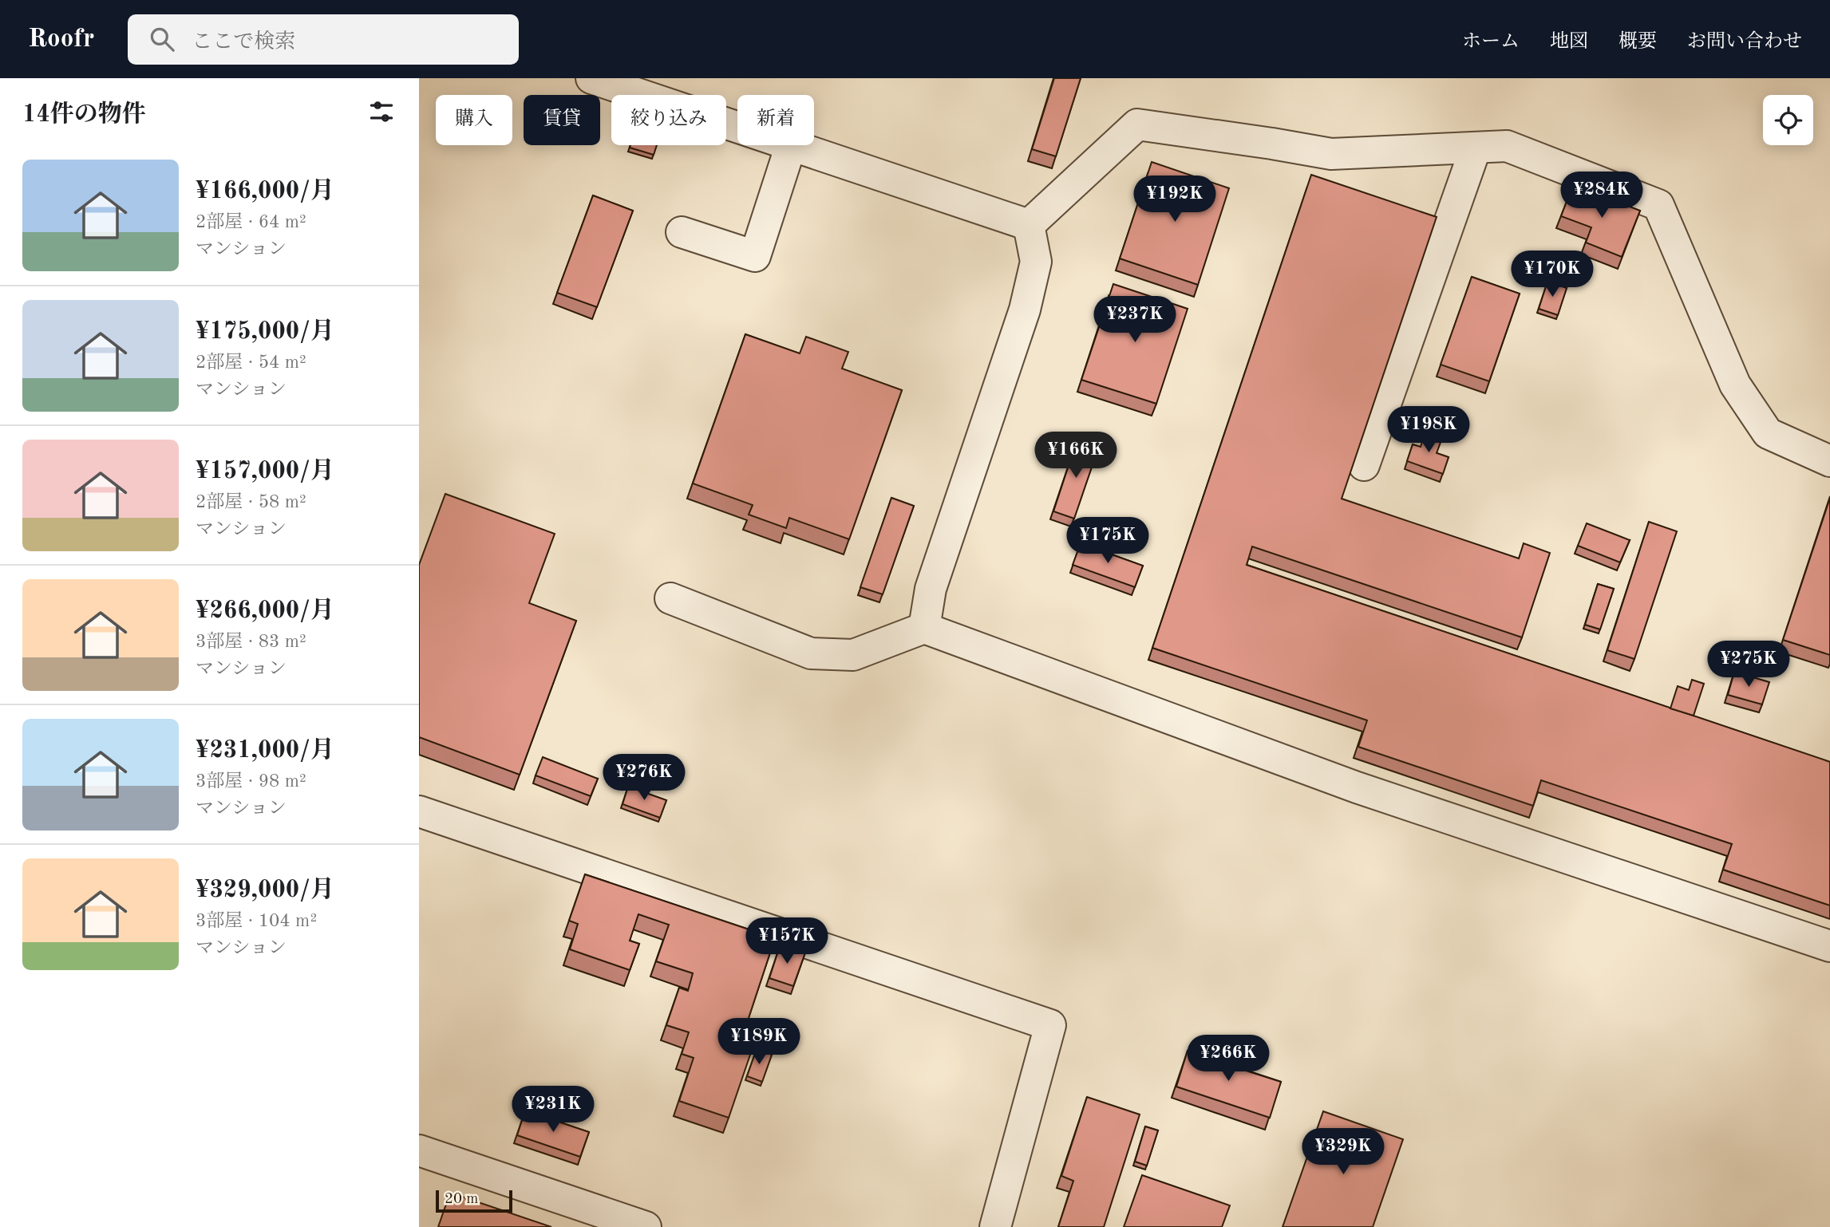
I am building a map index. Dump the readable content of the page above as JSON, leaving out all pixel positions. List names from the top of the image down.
{
  "scale_bar": "20 m",
  "page": {
    "header": "Roofr",
    "search": "ここで検索",
    "nav": [
      "ホーム",
      "地図",
      "概要",
      "お問い合わせ"
    ],
    "heading": "14件の物件",
    "chip": [
      "購入",
      "賃貸",
      "絞り込み",
      "新着"
    ],
    "list": [
      {
        "name": "¥166,000/月",
        "note": "2部屋 · 64 m² · マンション"
      },
      {
        "name": "¥175,000/月",
        "note": "2部屋 · 54 m² · マンション"
      },
      {
        "name": "¥157,000/月",
        "note": "2部屋 · 58 m² · マンション"
      },
      {
        "name": "¥266,000/月",
        "note": "3部屋 · 83 m² · マンション"
      },
      {
        "name": "¥231,000/月",
        "note": "3部屋 · 98 m² · マンション"
      },
      {
        "name": "¥329,000/月",
        "note": "3部屋 · 104 m² · マンション"
      }
    ],
    "price": [
      "¥284K",
      "¥192K",
      "¥170K",
      "¥237K",
      "¥198K",
      "¥166K",
      "¥175K",
      "¥275K",
      "¥276K",
      "¥157K",
      "¥189K",
      "¥266K",
      "¥231K",
      "¥329K"
    ],
    "scale": "20 m"
  }
}
